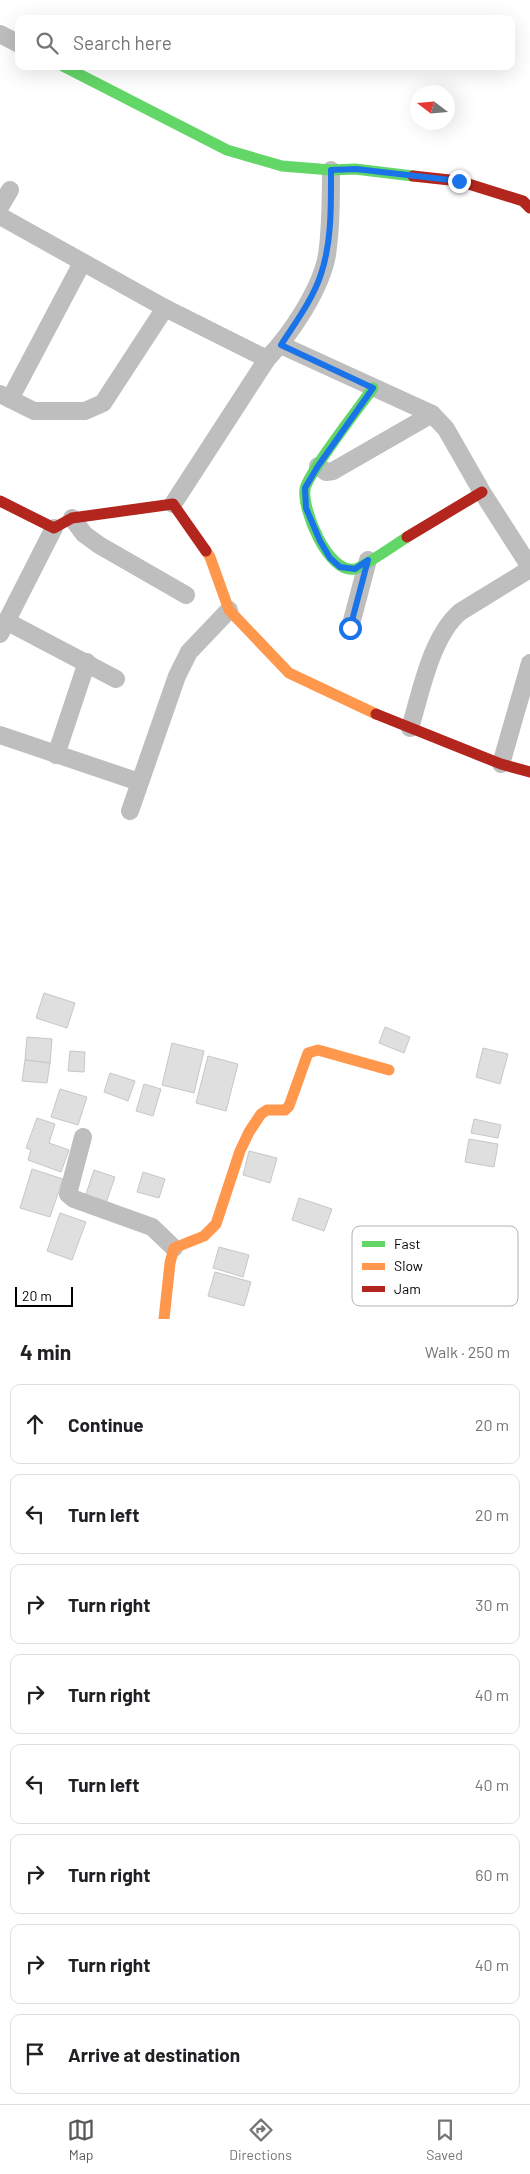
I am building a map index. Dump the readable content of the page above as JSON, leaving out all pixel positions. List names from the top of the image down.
{
  "legend": ["Fast", "Slow", "Jam"],
  "scale_bar": "20 m",
  "north": "left",
  "page": {
    "search": "Search here",
    "scale": "20 m",
    "heading": ["4 min", "Walk · 250 m"],
    "list": [
      ["Continue", "20 m"],
      ["Turn left", "20 m"],
      ["Turn right", "30 m"],
      ["Turn right", "40 m"],
      ["Turn left", "40 m"],
      ["Turn right", "60 m"],
      ["Turn right", "40 m"],
      "Arrive at destination"
    ],
    "nav": ["Map", "Directions", "Saved"]
  }
}
